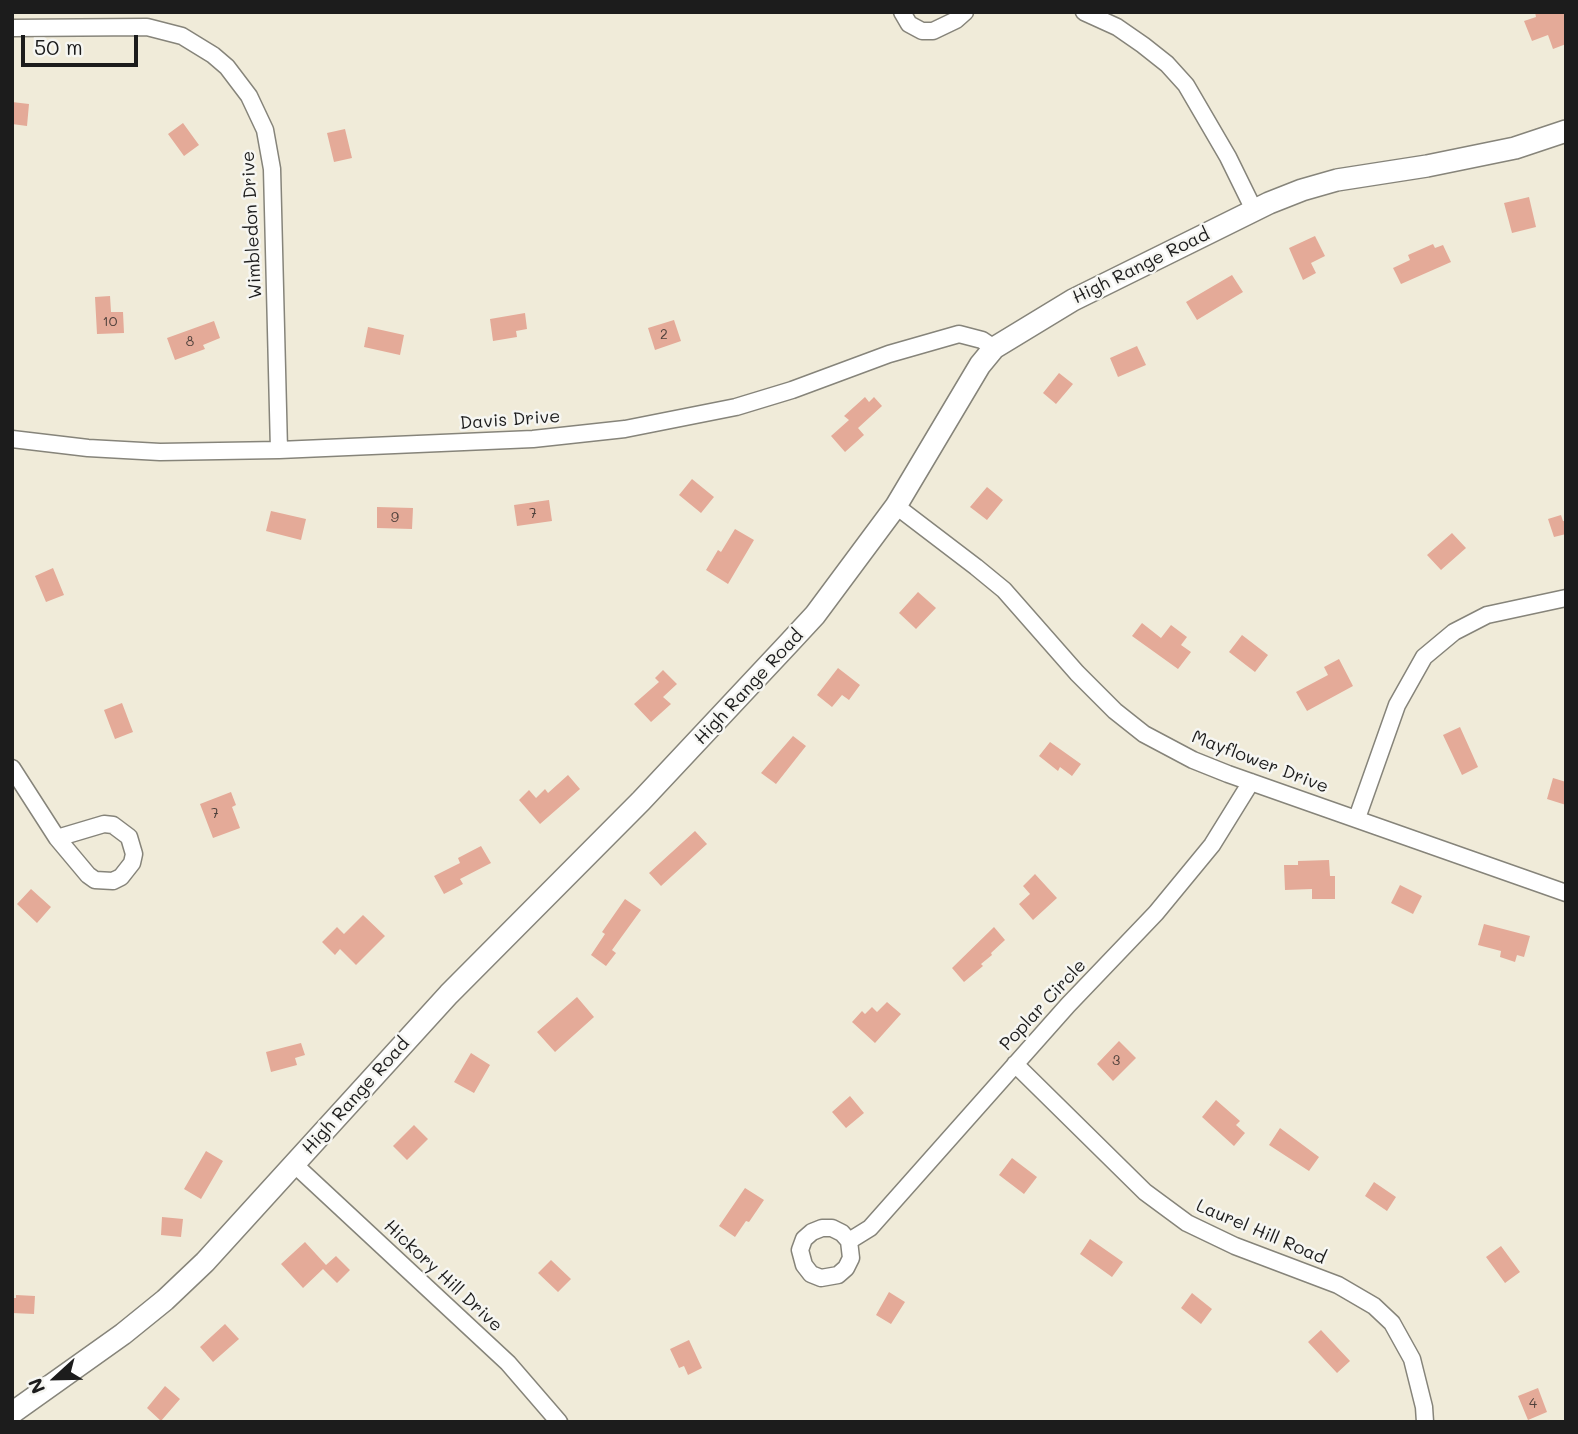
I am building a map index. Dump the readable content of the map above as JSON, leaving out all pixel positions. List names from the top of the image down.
{
  "streets": {
    "street": [
      "Wimbledon Drive",
      "High Range Road",
      "Davis Drive",
      "Mayflower Drive",
      "Poplar Circle",
      "Laurel Hill Road",
      "Hickory Hill Drive"
    ]
  },
  "crossings": [
    ["Wimbledon Drive", "Davis Drive"],
    ["High Range Road", "Davis Drive"],
    ["High Range Road", "Mayflower Drive"],
    ["High Range Road", "Hickory Hill Drive"],
    ["Mayflower Drive", "Poplar Circle"],
    ["Poplar Circle", "Laurel Hill Road"]
  ],
  "house_numbers": [
    "10",
    "2",
    "8",
    "7",
    "9",
    "7",
    "3",
    "4"
  ],
  "scale_bar": "50 m",
  "north": "left"
}
